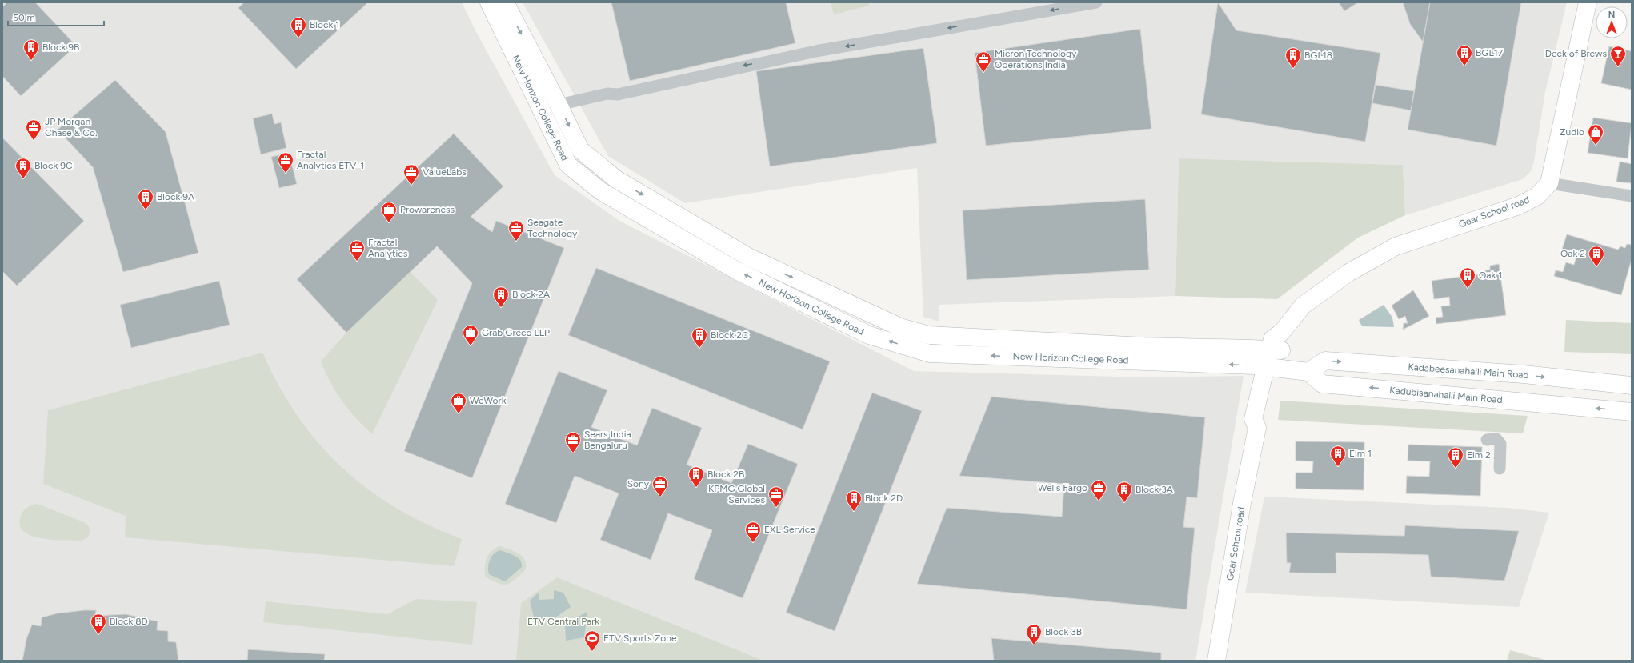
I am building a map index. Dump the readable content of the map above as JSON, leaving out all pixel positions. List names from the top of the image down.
{
  "streets": {
    "main road": [
      "New Horizon College Road",
      "Gear School road",
      "Kadabeesanahalli Main Road",
      "Kadubisanahalli Main Road"
    ]
  },
  "crossings": [
    ["New Horizon College Road", "Gear School road"],
    ["New Horizon College Road", "Kadubisanahalli Main Road"],
    ["Gear School road", "Kadubisanahalli Main Road"],
    ["Kadabeesanahalli Main Road", "Kadubisanahalli Main Road"]
  ],
  "one_way": ["Kadabeesanahalli Main Road", "Kadubisanahalli Main Road"],
  "parks": ["ETV Central Park"],
  "places": {
    "building": [
      "Block 1",
      "Block 9B",
      "BGL17",
      "BGL18",
      "Block 9C",
      "Block 9A",
      "Oak 2",
      "Oak 1",
      "Block 2A",
      "Block 2C",
      "Elm 1",
      "Elm 2",
      "Block 2B",
      "Block 3A",
      "Block 2D",
      "Block 8D",
      "Block 3B"
    ],
    "bar": ["Deck of Brews"],
    "office": [
      "Micron Technology Operations India",
      "JP Morgan Chase & Co.",
      "Fractal Analytics ETV-1",
      "ValueLabs",
      "Prowareness",
      "Seagate Technology",
      "Fractal Analytics",
      "Grab Greco LLP",
      "WeWork",
      "Sears India Bengaluru",
      "Sony",
      "Wells Fargo",
      "KPMG Global Services",
      "EXL Service"
    ],
    "shop": ["Zudio"],
    "sports": ["ETV Sports Zone"]
  },
  "scale_bar": "50 m",
  "north": "top"
}
